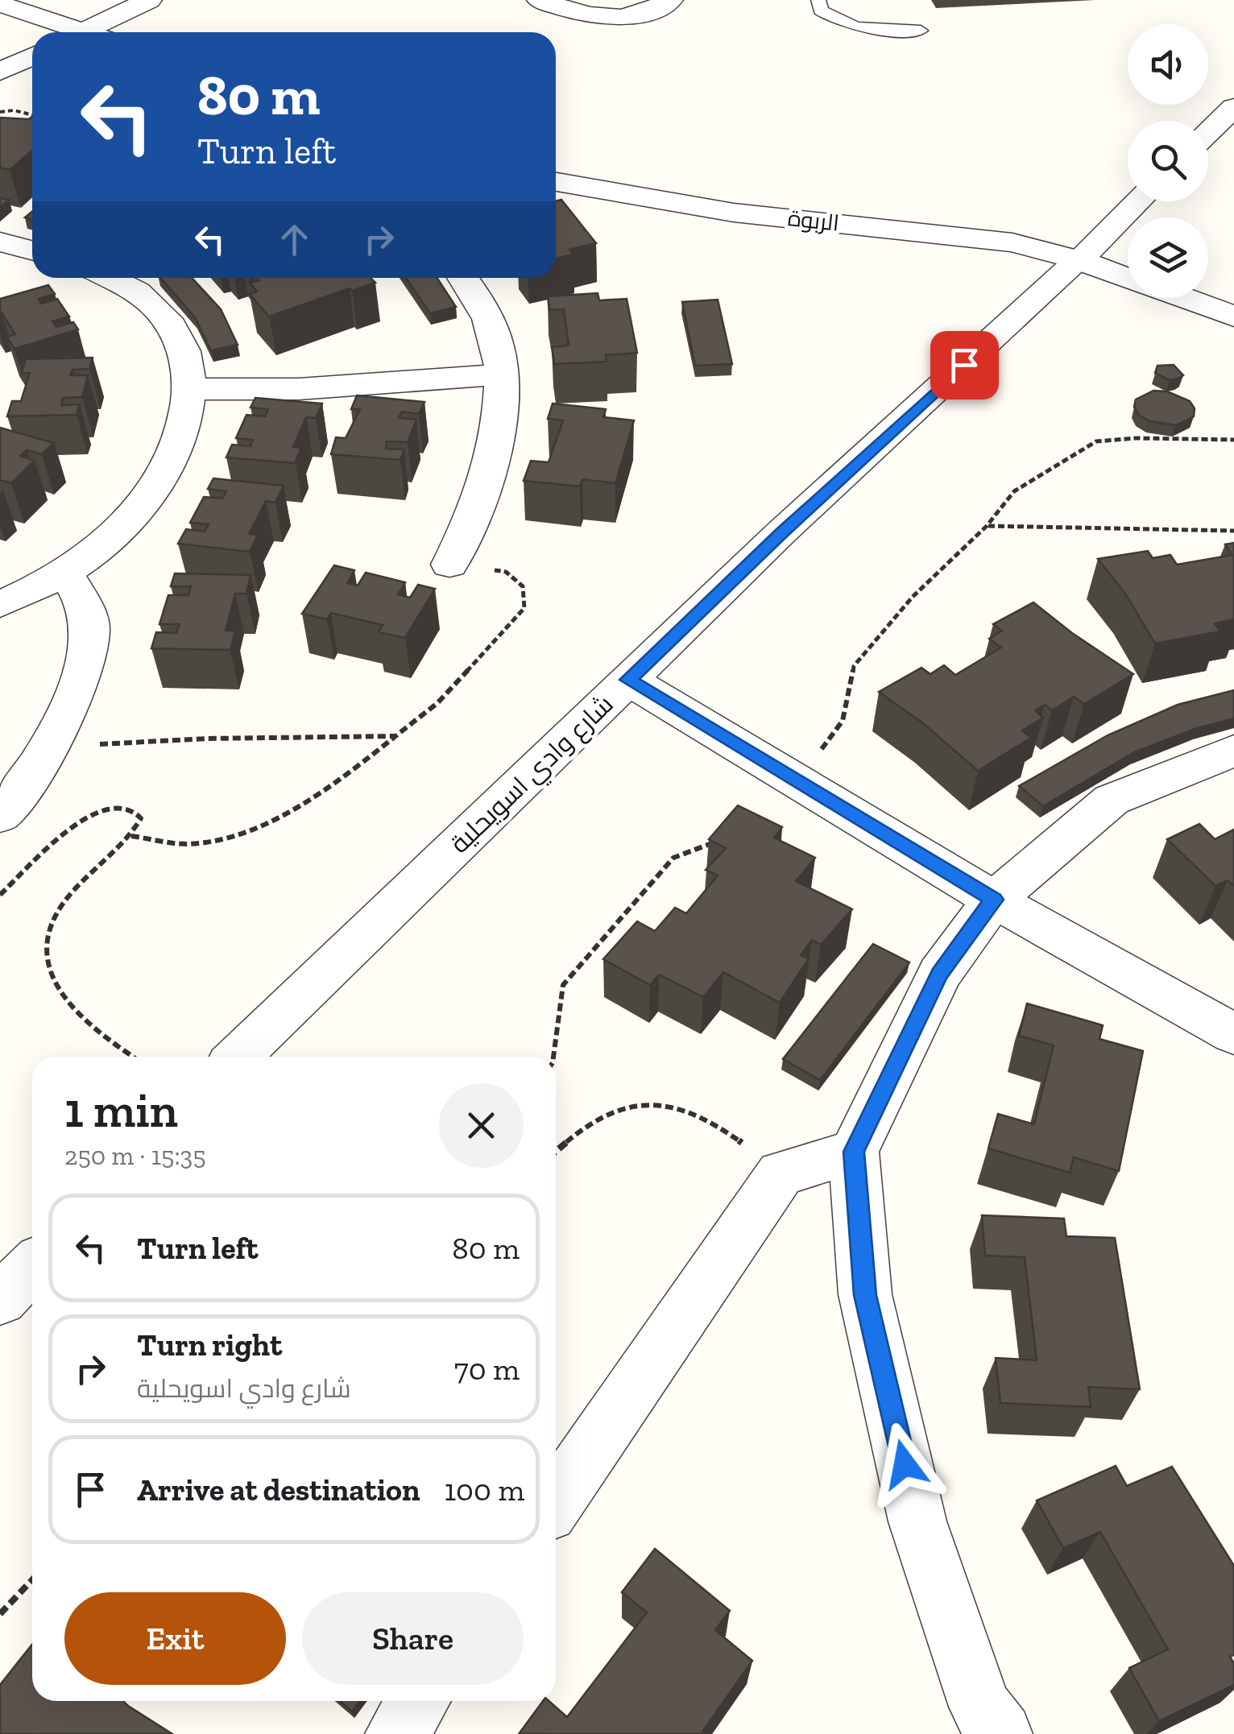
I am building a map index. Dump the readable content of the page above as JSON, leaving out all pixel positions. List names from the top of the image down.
{
  "streets": {
    "street": ["الربوة", "شارع وادي اسويحلية"]
  },
  "crossings": [
    ["الربوة", "شارع وادي اسويحلية"]
  ],
  "page": {
    "turn": ["80 m", "Turn left"],
    "heading": ["1 min", "250 m · 15:35"],
    "list": [
      {
        "name": "Turn left",
        "value": "80 m"
      },
      {
        "name": "Turn right",
        "note": "شارع وادي اسويحلية",
        "value": "70 m"
      },
      {
        "name": "Arrive at destination",
        "value": "100 m"
      }
    ],
    "buttons": ["Exit", "Share"]
  }
}
